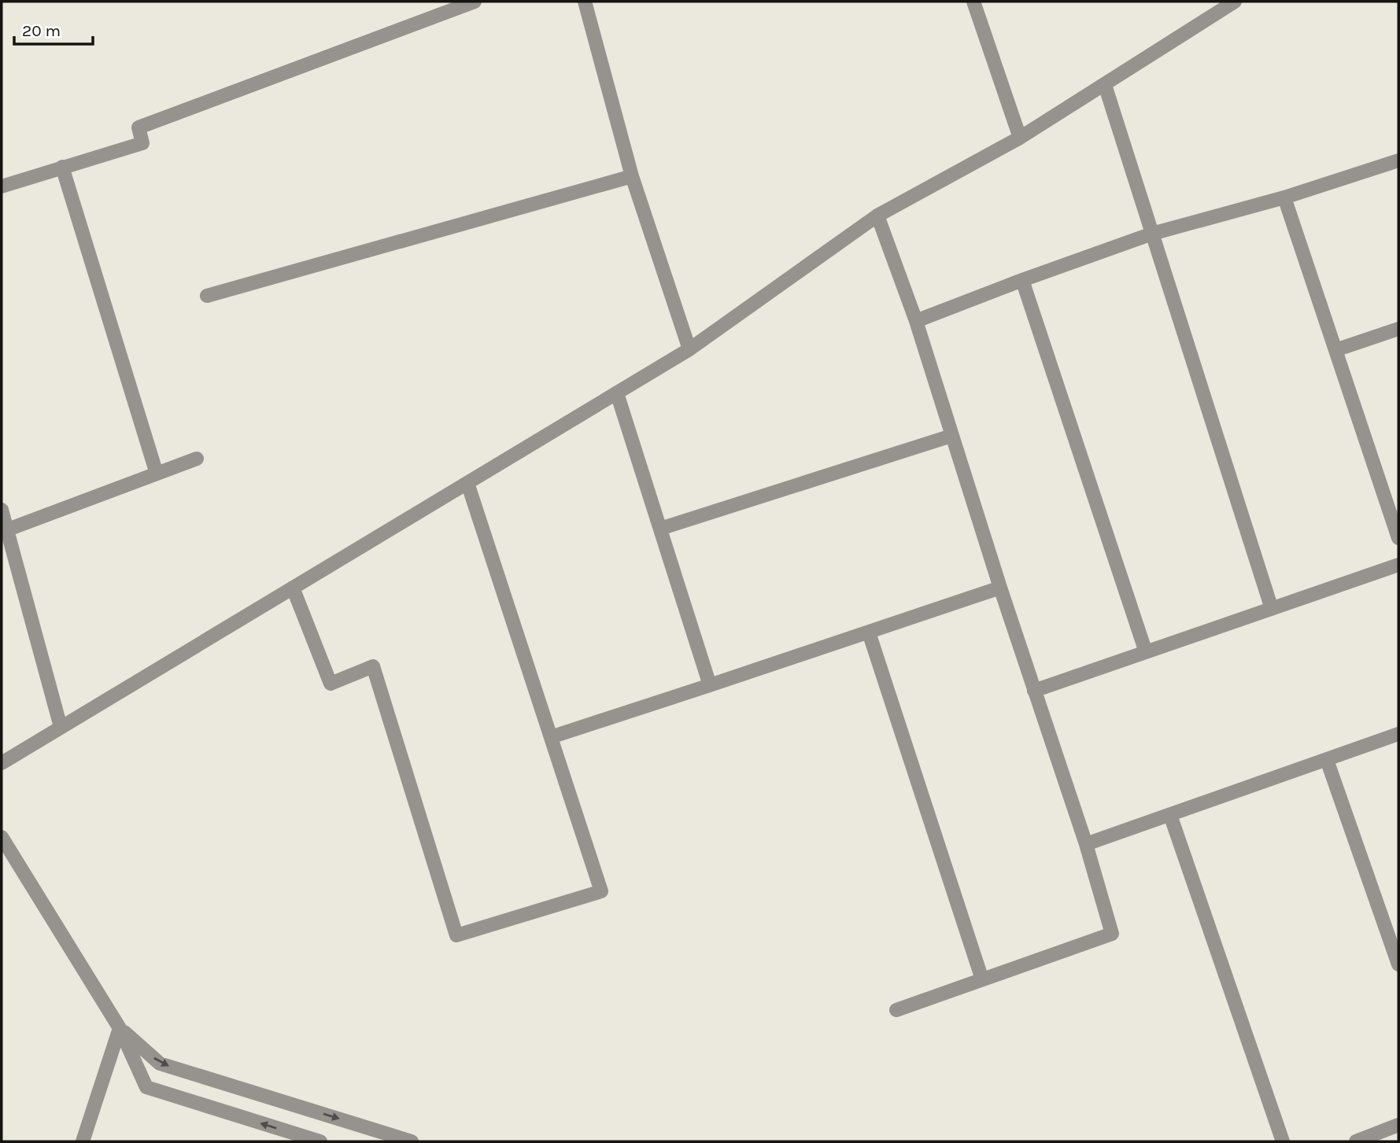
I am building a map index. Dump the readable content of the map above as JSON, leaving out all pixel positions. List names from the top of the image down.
{
  "scale_bar": "20 m"
}
